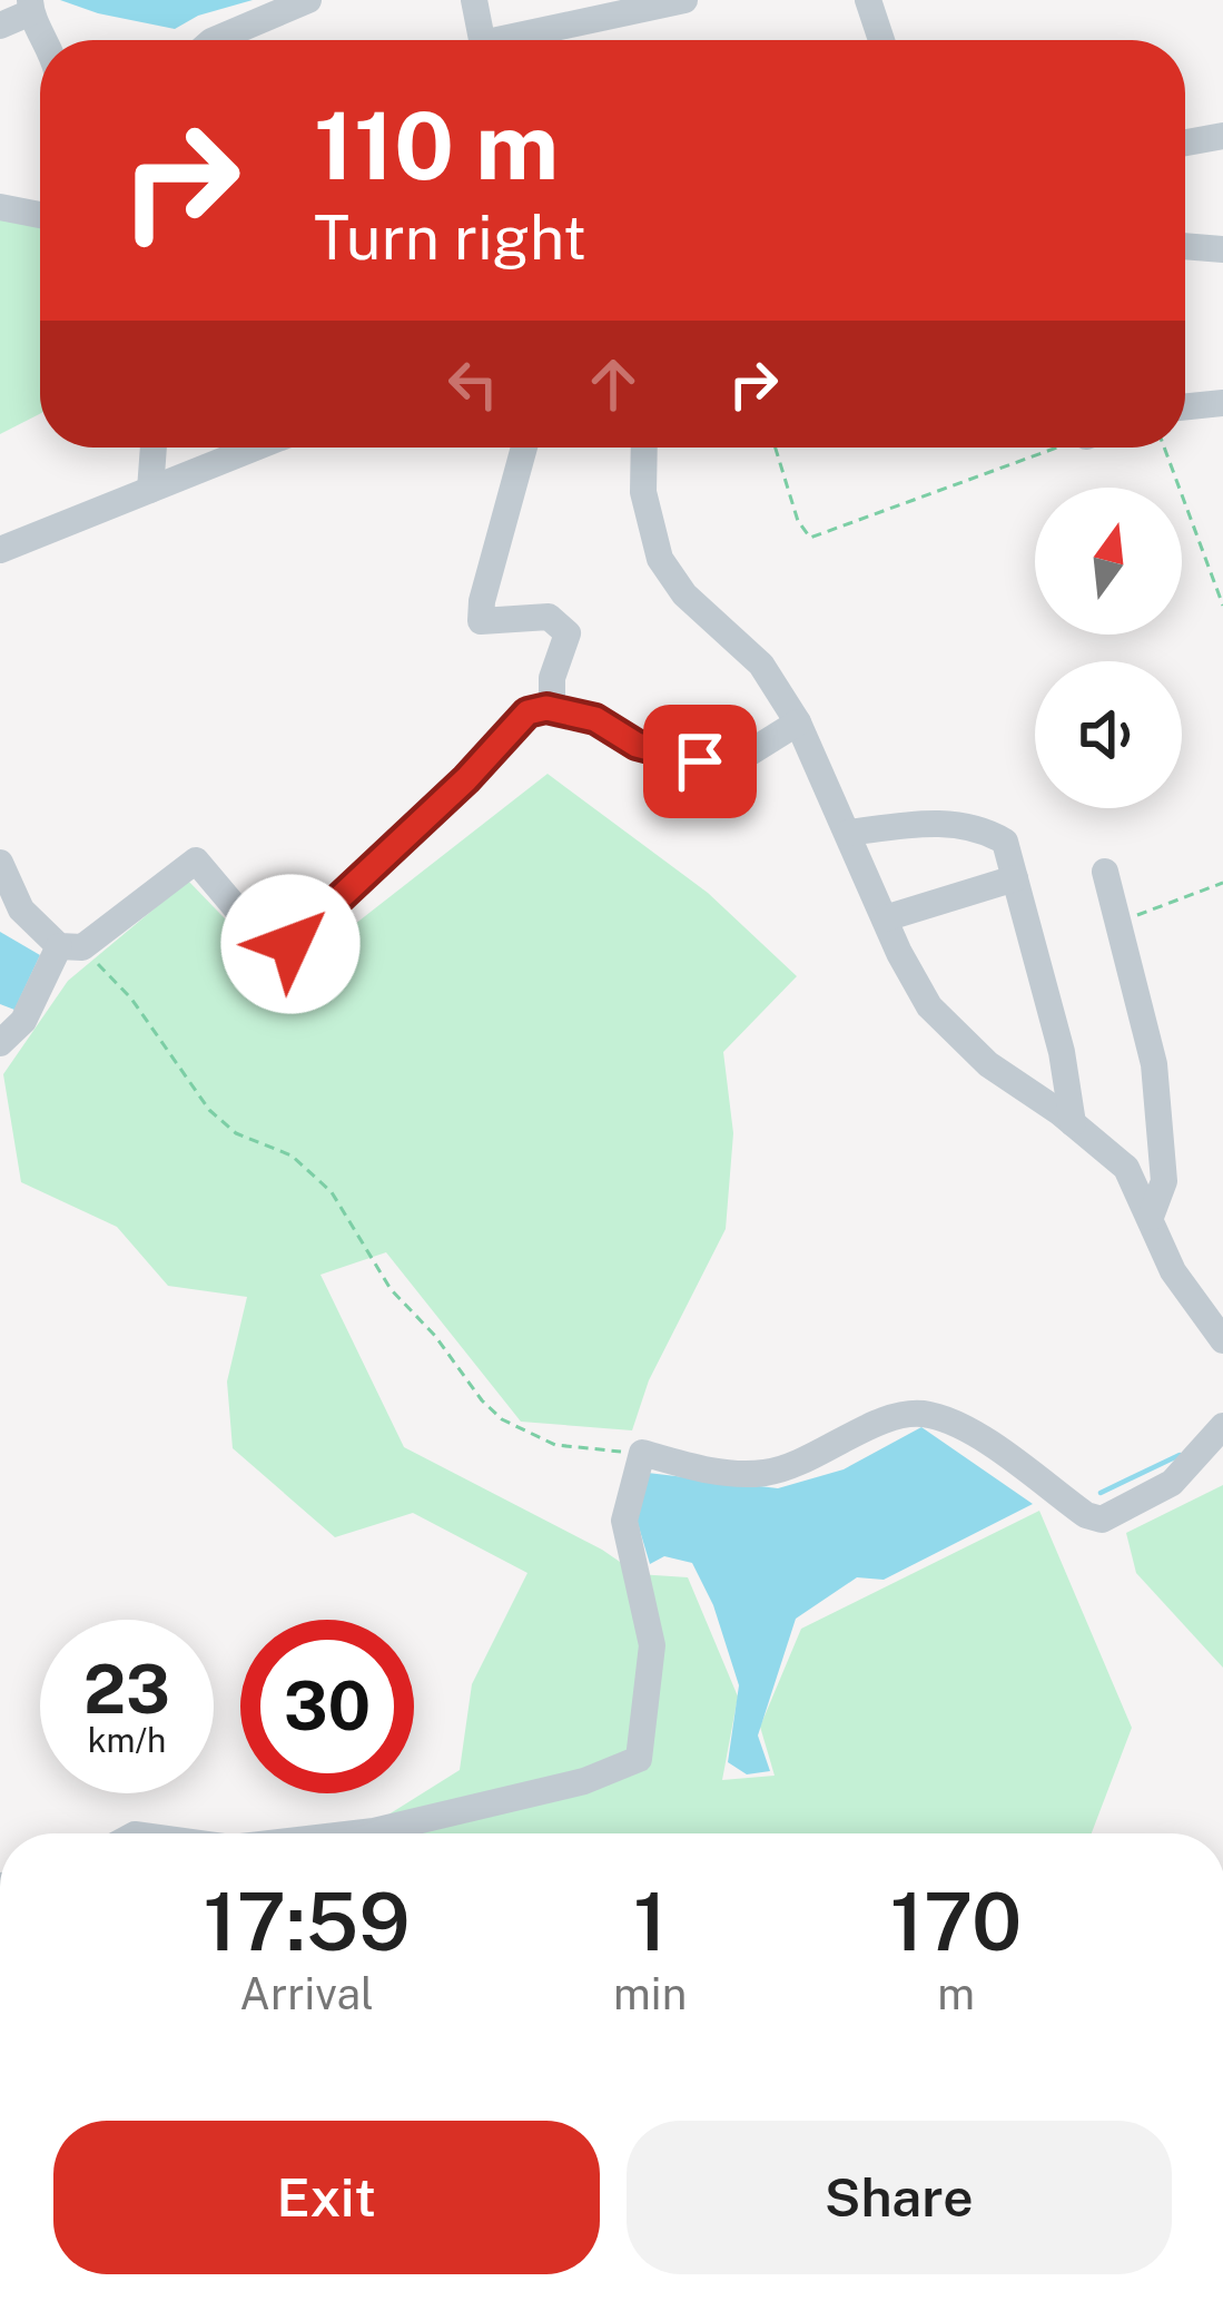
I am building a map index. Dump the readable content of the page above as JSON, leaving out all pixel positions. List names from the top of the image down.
{
  "north": "top",
  "page": {
    "turn": ["110 m", "Turn right"],
    "speed": "23 km/h",
    "limit": "30",
    "eta": [
      "17:59",
      "Arrival",
      "1",
      "min",
      "170",
      "m"
    ],
    "buttons": ["Exit", "Share"]
  }
}
